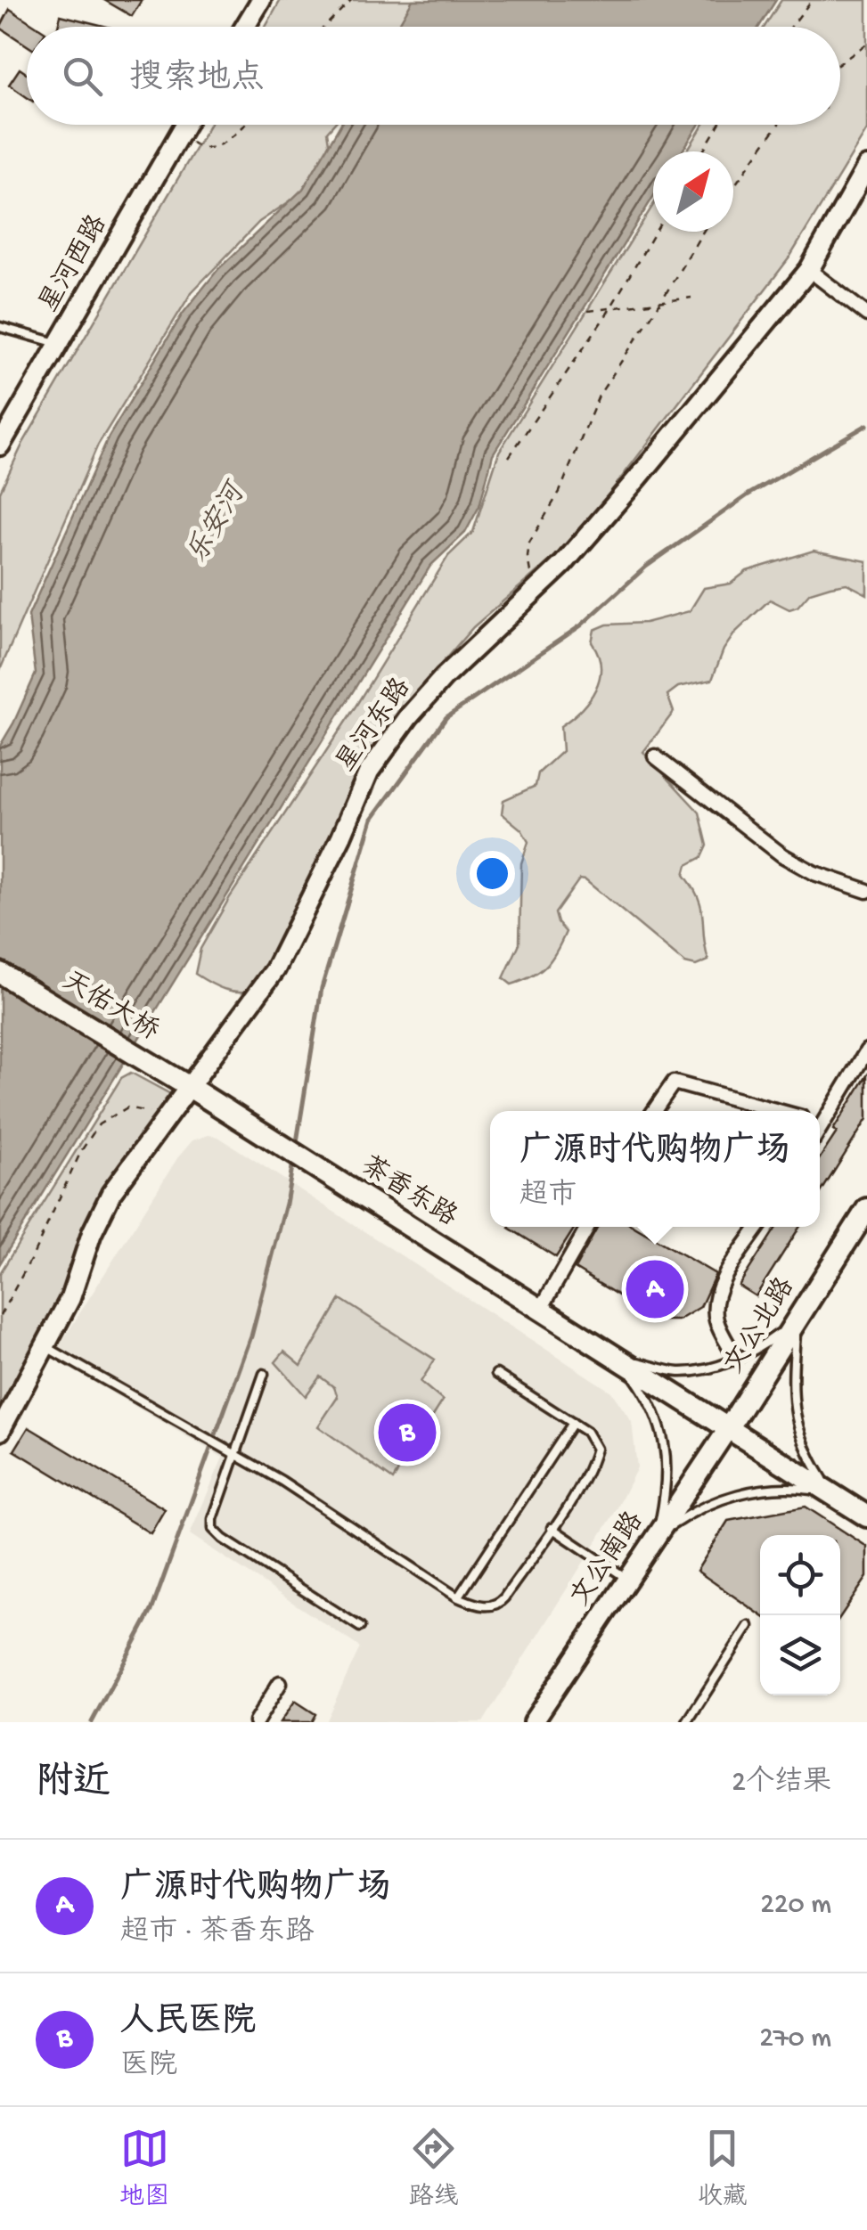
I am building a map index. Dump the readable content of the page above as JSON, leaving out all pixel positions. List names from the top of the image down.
{
  "streets": {
    "main road": ["天佑大桥", "茶香东路", "文公北路"],
    "street": ["星河西路", "星河东路", "文公南路"]
  },
  "crossings": [
    ["星河东路", "天佑大桥"],
    ["星河东路", "茶香东路"],
    ["天佑大桥", "茶香东路"],
    ["茶香东路", "文公北路"],
    ["茶香东路", "文公南路"],
    ["文公北路", "文公南路"]
  ],
  "water": ["乐安河"],
  "north": "top right",
  "page": {
    "search": "搜索地点",
    "popup": ["广源时代购物广场", "超市"],
    "pins": ["A", "B"],
    "heading": ["附近", "2个结果"],
    "list": [
      {
        "mark": "A",
        "name": "广源时代购物广场",
        "note": "超市 · 茶香东路",
        "value": "220 m"
      },
      {
        "mark": "B",
        "name": "人民医院",
        "note": "医院",
        "value": "270 m"
      }
    ],
    "nav": ["地图", "路线", "收藏"]
  }
}
